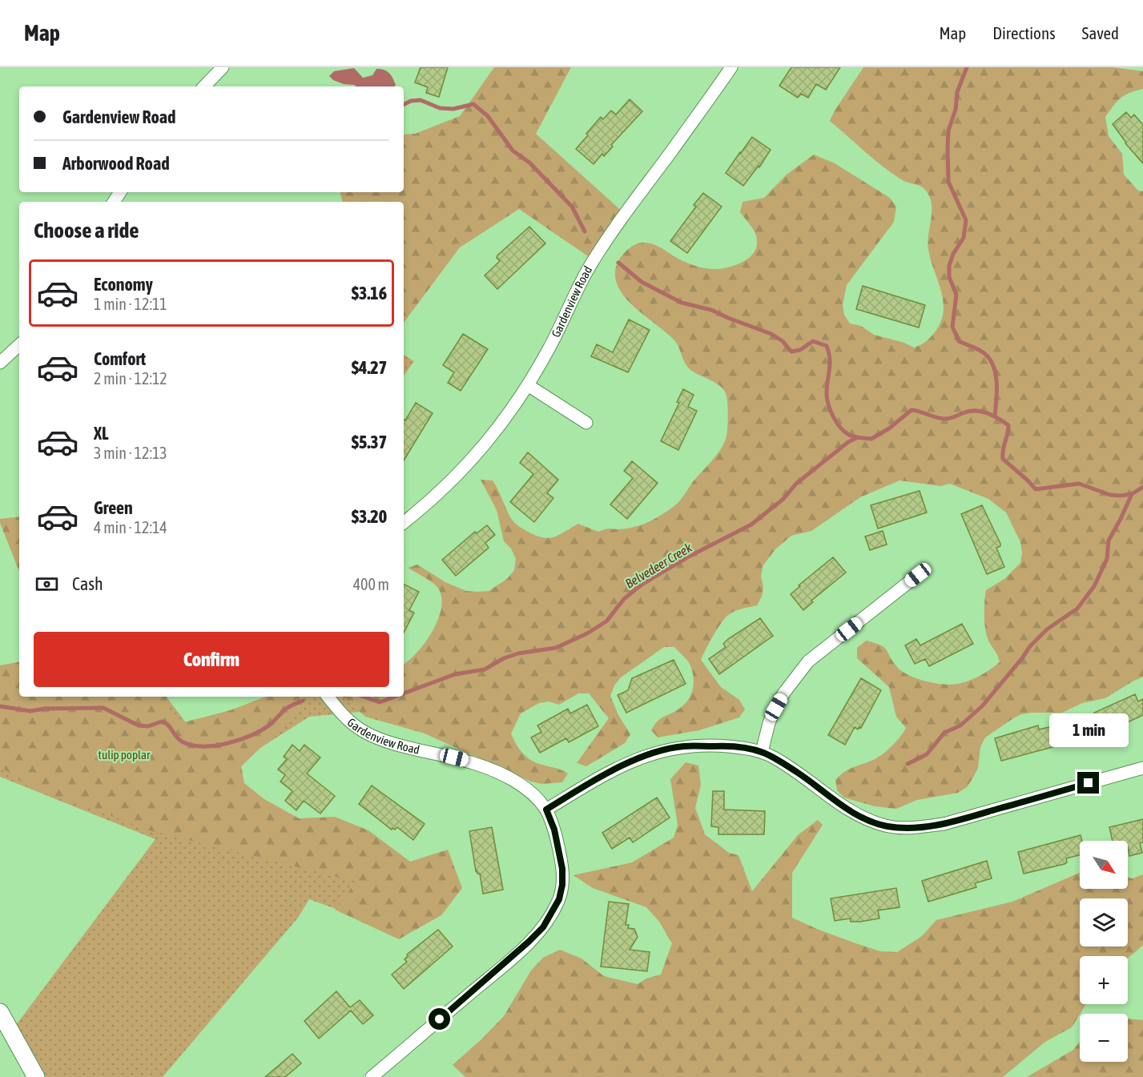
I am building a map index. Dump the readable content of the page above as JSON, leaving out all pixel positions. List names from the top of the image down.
{
  "streets": {
    "street": ["Gardenview Road"]
  },
  "water": ["Belvedeer Creek"],
  "parks": ["tulip poplar"],
  "north": "bottom right",
  "page": {
    "header": "Map",
    "nav": ["Map", "Directions", "Saved"],
    "banner": ["Gardenview Road", "Arborwood Road"],
    "heading": "Choose a ride",
    "list": [
      {
        "name": "Economy",
        "note": "1 min · 12:11",
        "value": "$3.16"
      },
      {
        "name": "Comfort",
        "note": "2 min · 12:12",
        "value": "$4.27"
      },
      {
        "name": "XL",
        "note": "3 min · 12:13",
        "value": "$5.37"
      },
      {
        "name": "Green",
        "note": "4 min · 12:14",
        "value": "$3.20"
      }
    ],
    "pay": ["Cash", "400 m"],
    "buttons": "Confirm",
    "bubble": "1 min",
    "map_buttons": ["+", "−"]
  }
}
